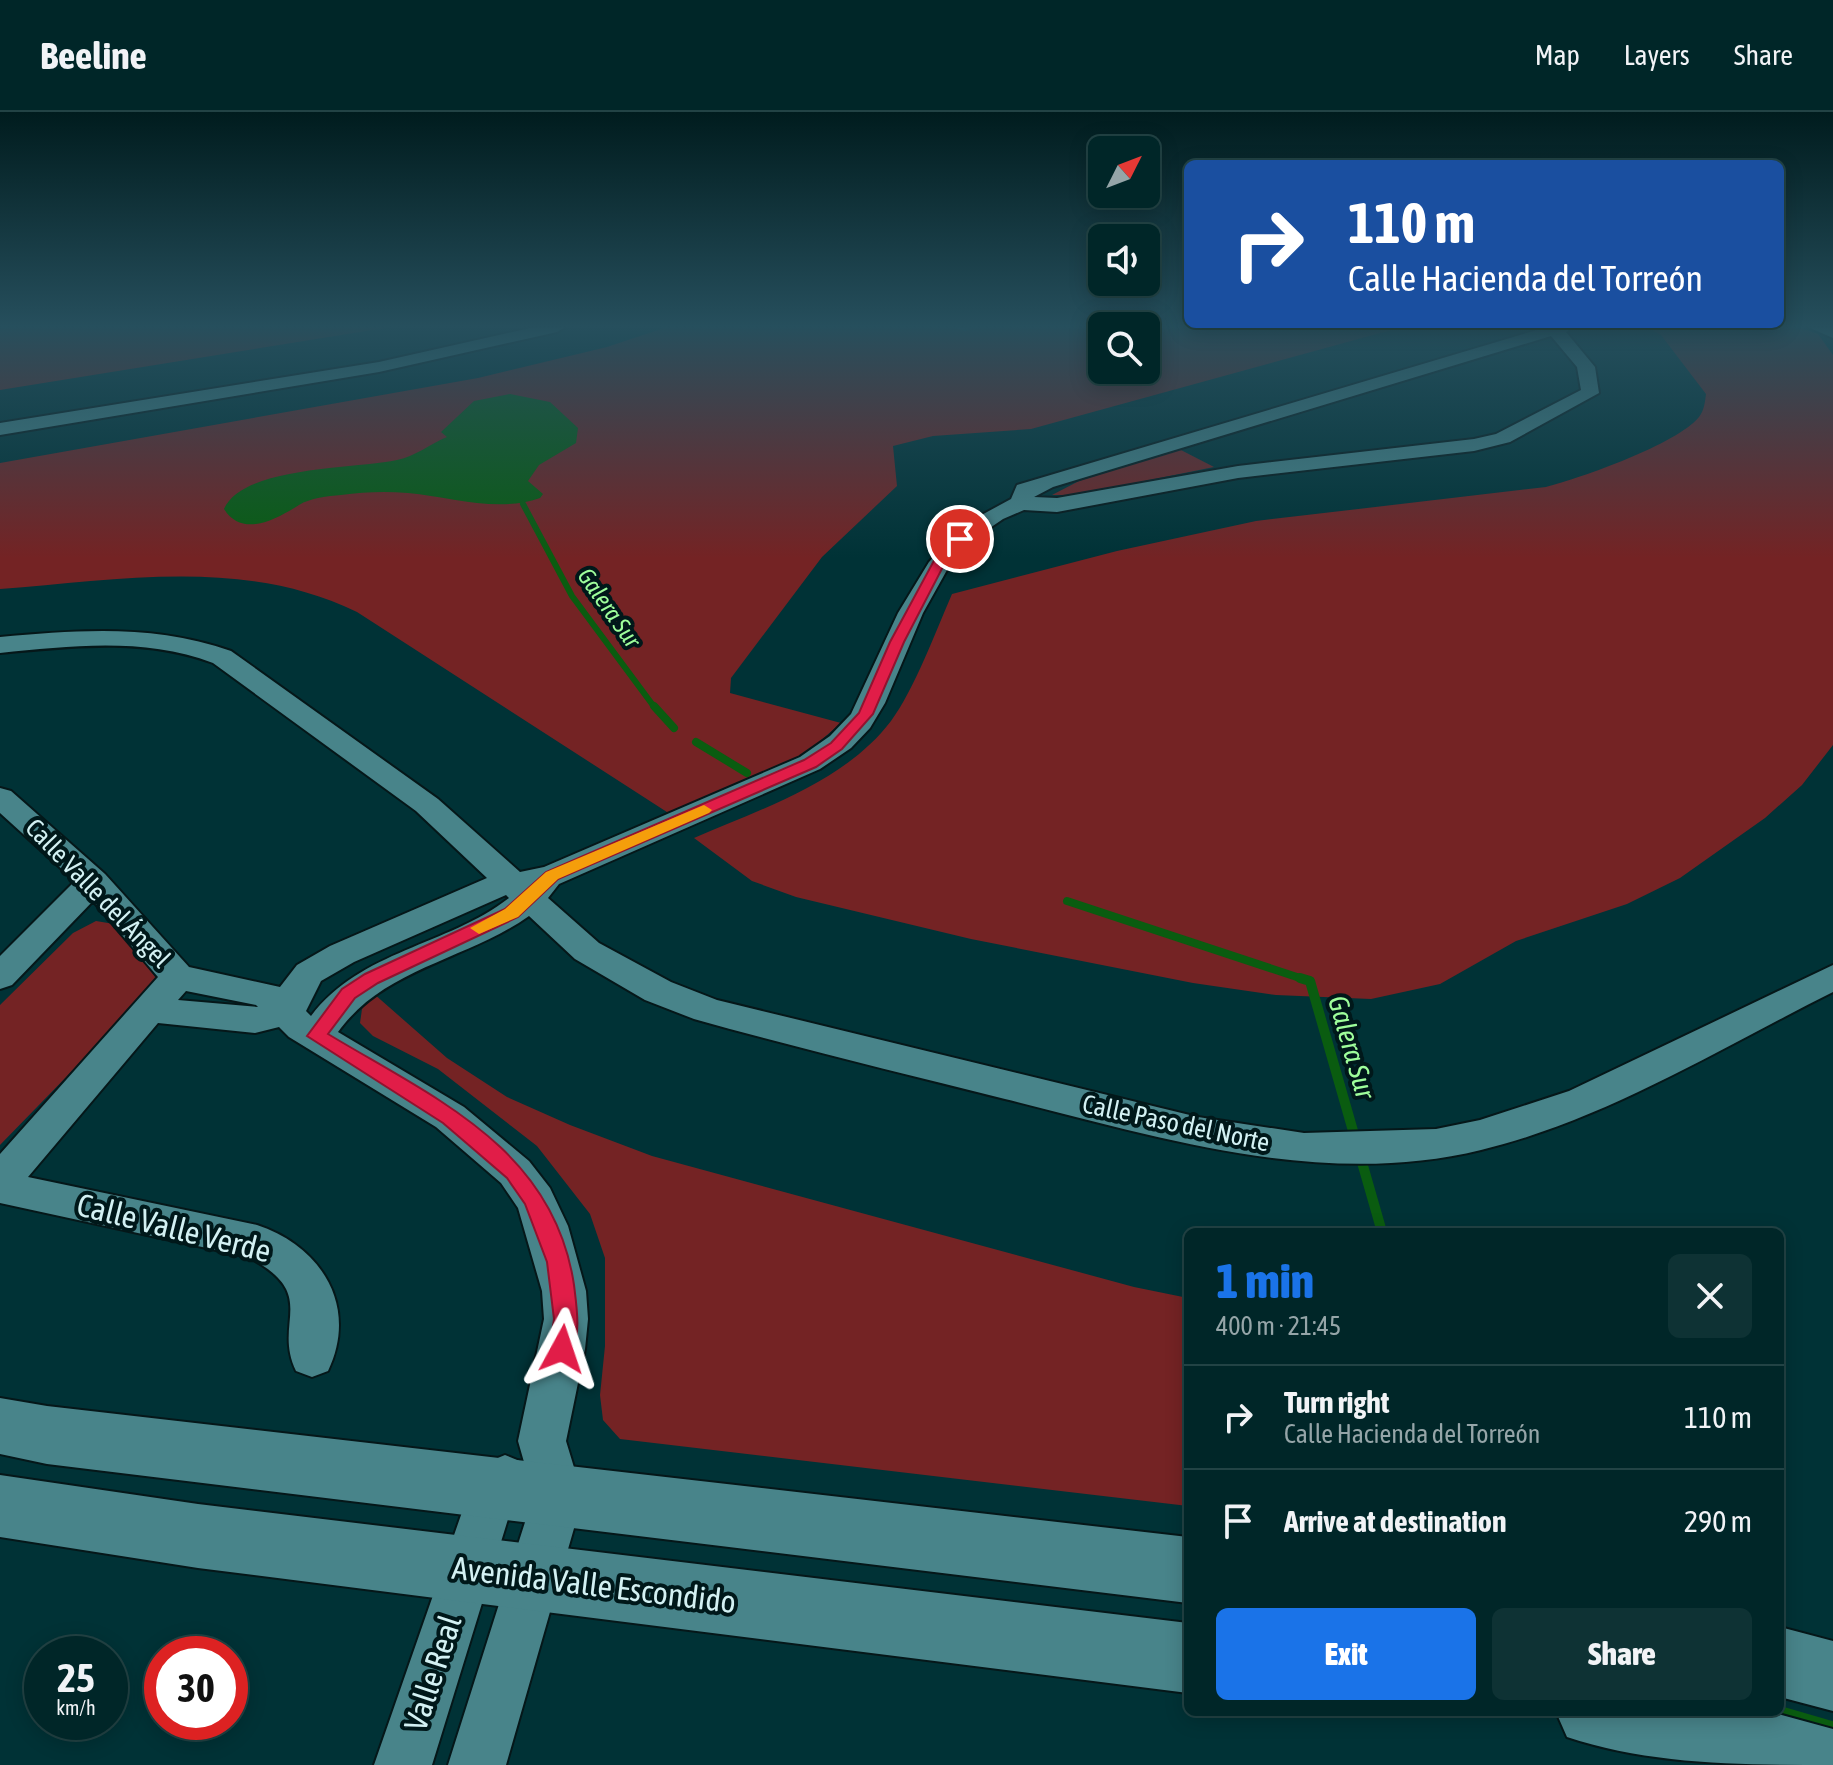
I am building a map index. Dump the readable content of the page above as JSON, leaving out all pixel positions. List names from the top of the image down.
{
  "streets": {
    "street": [
      "Calle Valle del Ángel",
      "Calle Paso del Norte",
      "Calle Valle Verde",
      "Avenida Valle Escondido",
      "Valle Real"
    ]
  },
  "crossings": [
    ["Calle Valle del Ángel", "Avenida Valle Escondido"],
    ["Avenida Valle Escondido", "Valle Real"]
  ],
  "water": ["Galera Sur"],
  "north": "top right",
  "page": {
    "header": "Beeline",
    "nav": ["Map", "Layers", "Share"],
    "turn": ["110 m", "Calle Hacienda del Torreón"],
    "heading": ["1 min", "400 m · 21:45"],
    "list": [
      {
        "name": "Turn right",
        "note": "Calle Hacienda del Torreón",
        "value": "110 m"
      },
      {
        "name": "Arrive at destination",
        "value": "290 m"
      }
    ],
    "buttons": ["Exit", "Share"],
    "speed": "25 km/h",
    "limit": "30"
  }
}
